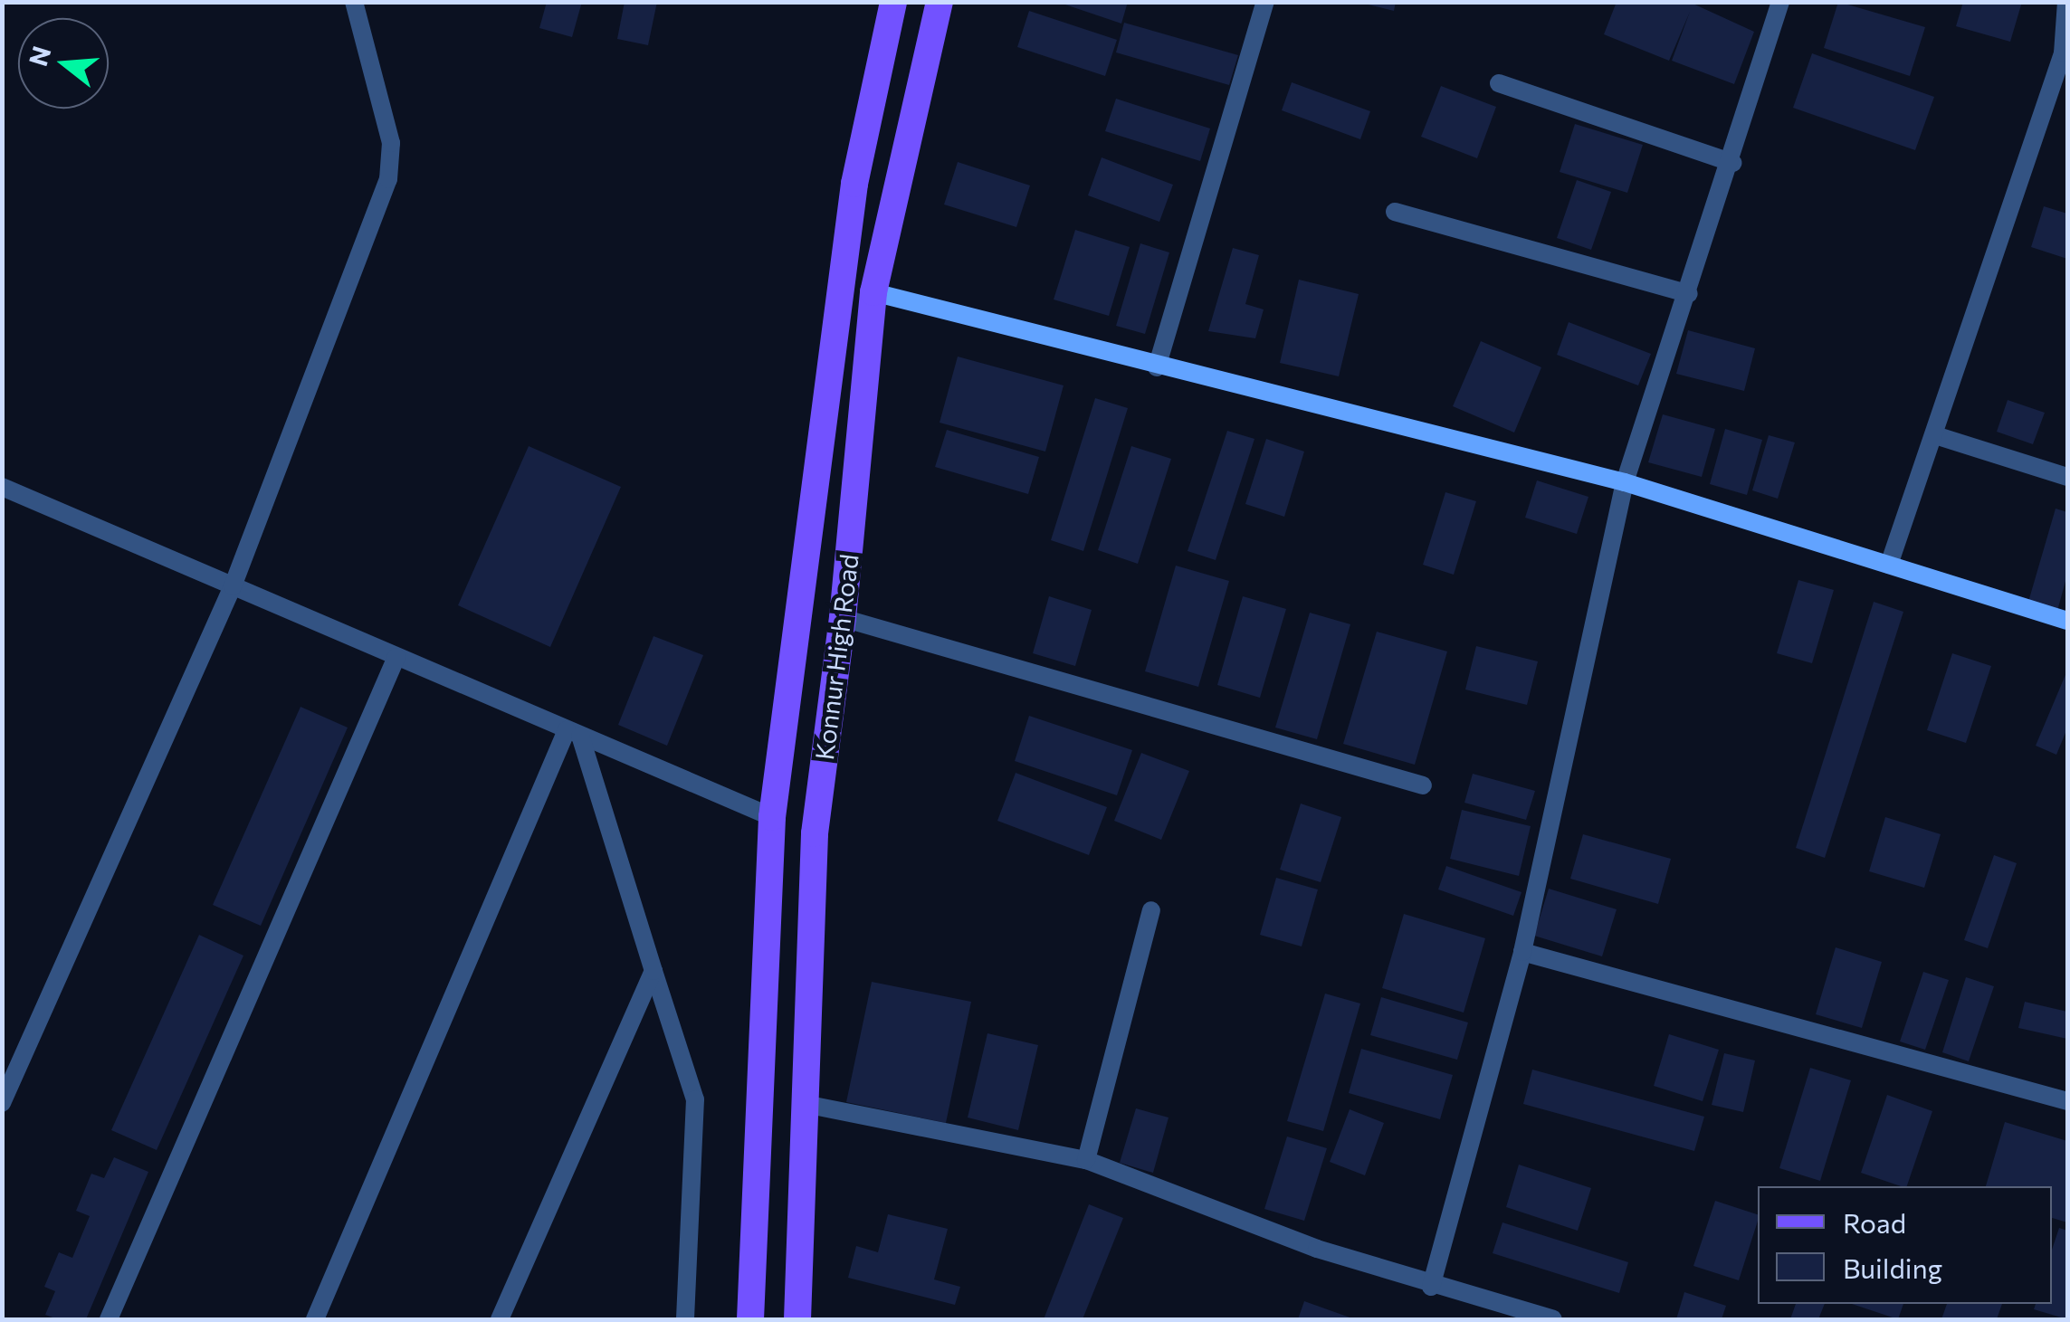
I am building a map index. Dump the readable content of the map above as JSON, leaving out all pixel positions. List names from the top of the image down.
{
  "streets": {
    "main road": ["Konnur High Road"]
  },
  "legend": ["Road", "Building"],
  "north": "left"
}
